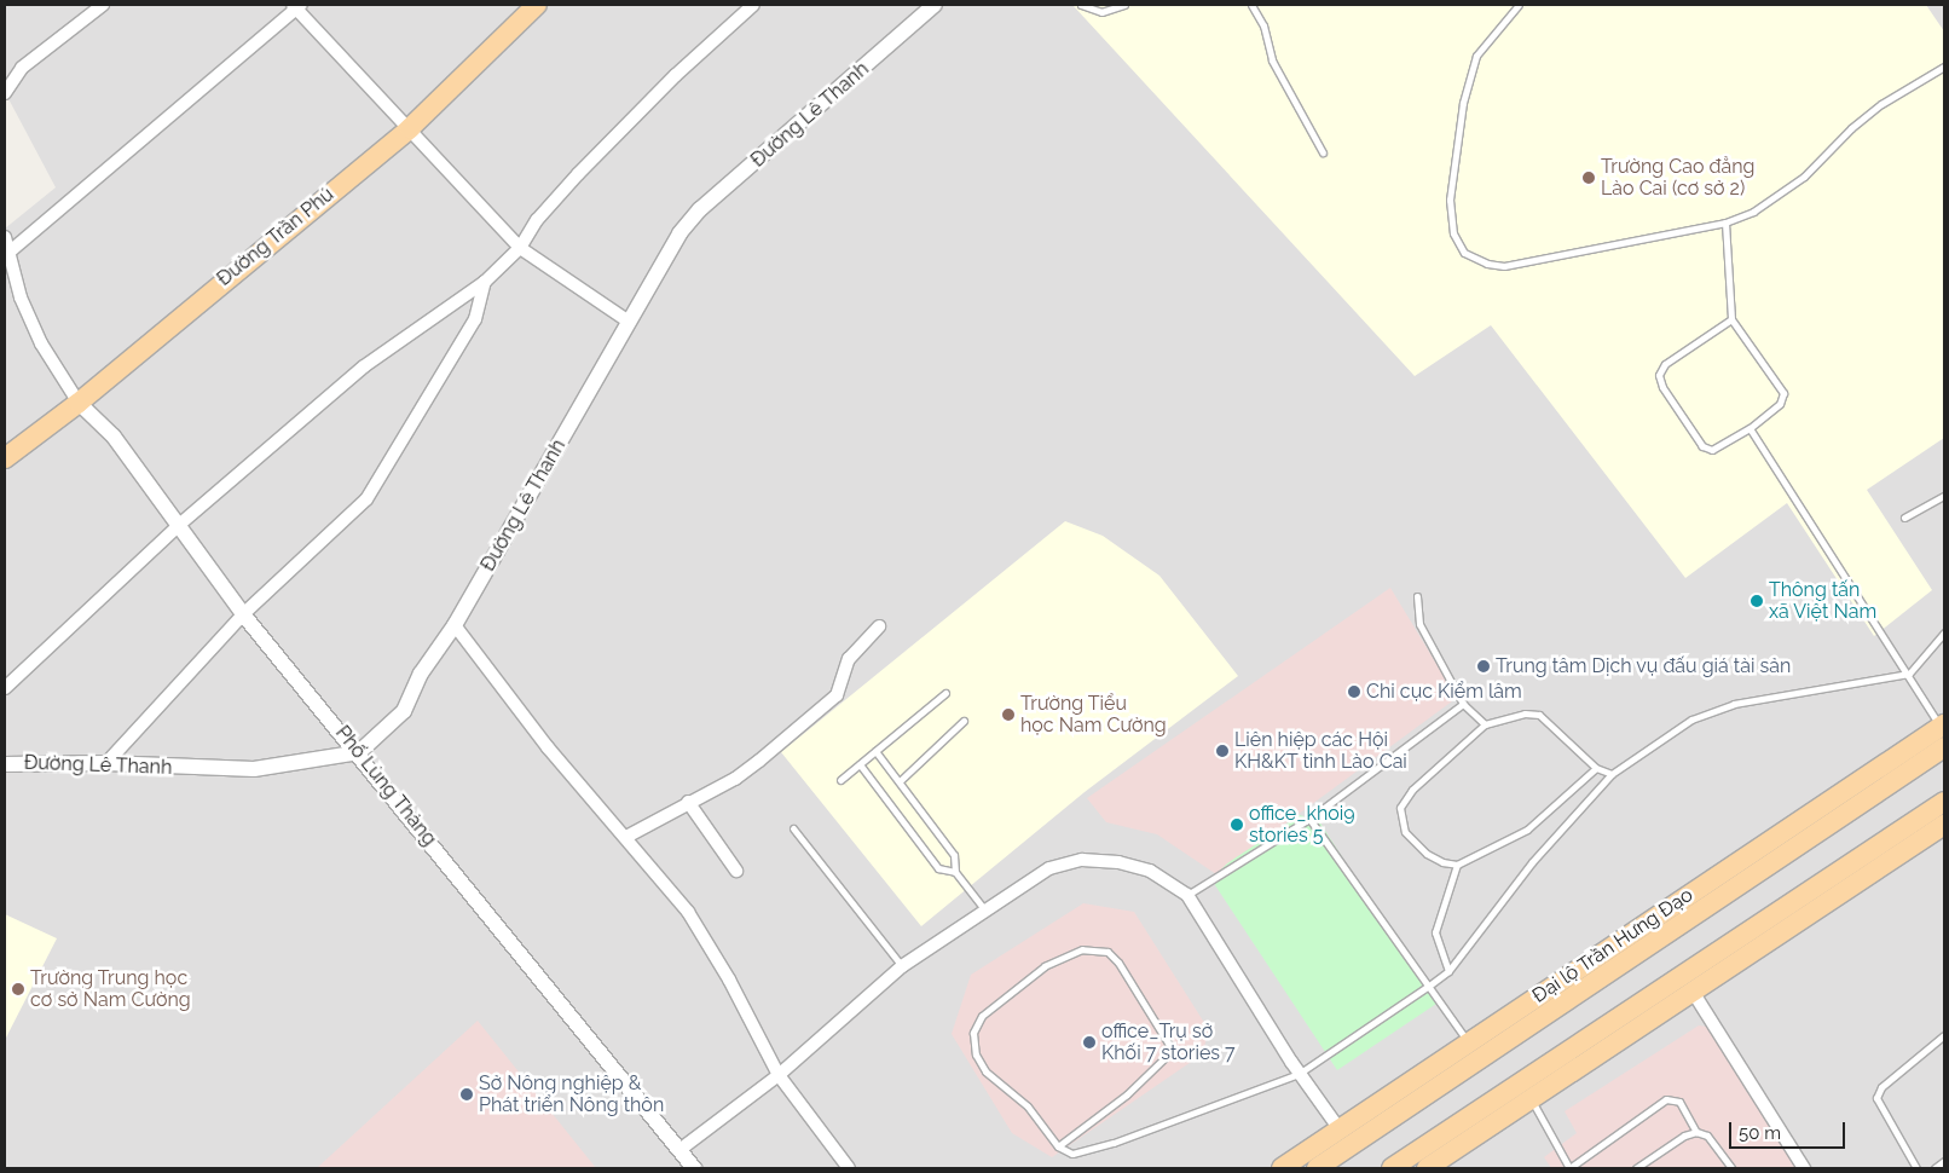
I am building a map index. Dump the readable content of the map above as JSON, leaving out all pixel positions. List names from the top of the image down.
{
  "streets": {
    "main road": ["Đường Trần Phú", "Đại lộ Trần Hưng Đạo"],
    "street": ["Đường Lê Thanh", "Phố Lùng Thàng"]
  },
  "crossings": [
    ["Đường Lê Thanh", "Phố Lùng Thàng"],
    ["Đường Trần Phú", "Phố Lùng Thàng"]
  ],
  "places": [
    "Trường Cao đẳng Lào Cai (cơ sở 2)",
    "Thông tấn xã Việt Nam",
    "Trung tâm Dịch vụ đấu giá tài sản",
    "Chi cục Kiểm lâm",
    "Trường Tiểu học Nam Cường",
    "Liên hiệp các Hội KH&KT tỉnh Lào Cai",
    "office_khoi9 stories 5",
    "Trường Trung học cơ sở Nam Cường",
    "office_Trụ sở Khối 7 stories 7",
    "Sở Nông nghiệp & Phát triển Nông thôn"
  ],
  "scale_bar": "50 m"
}
